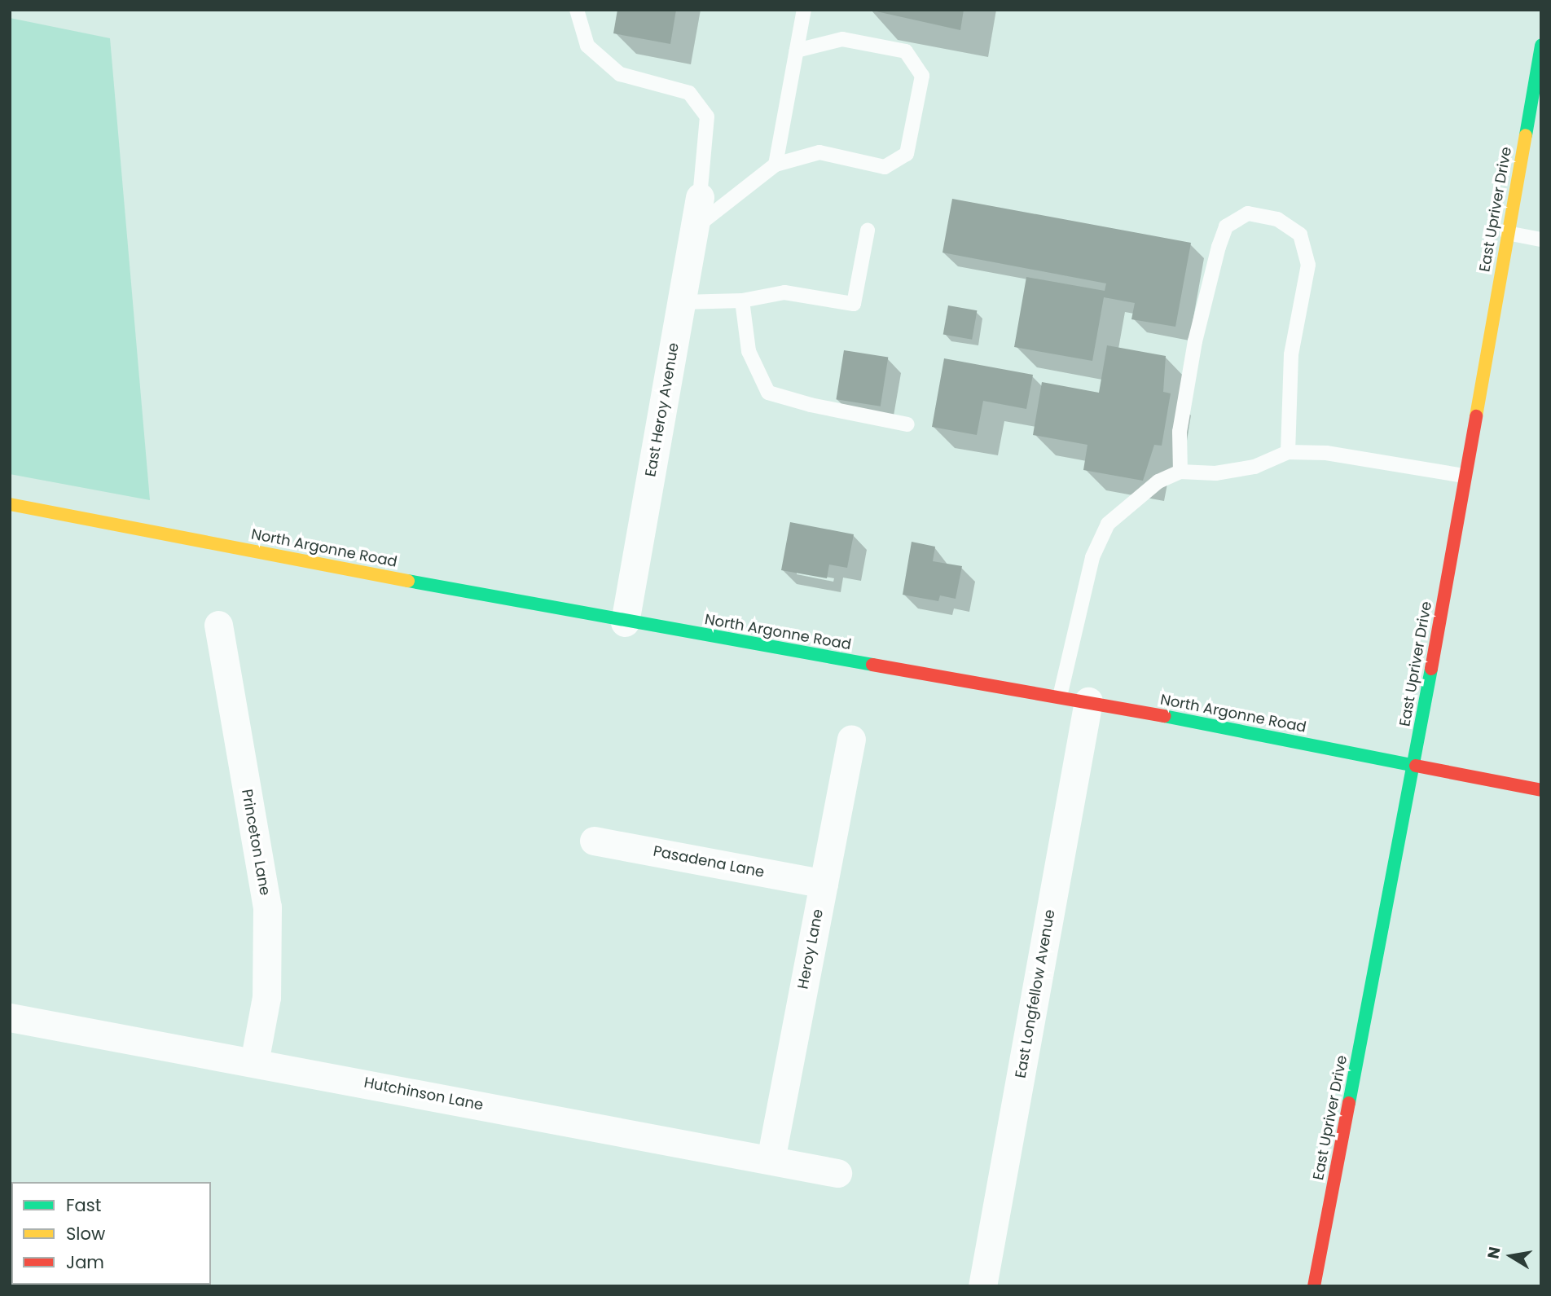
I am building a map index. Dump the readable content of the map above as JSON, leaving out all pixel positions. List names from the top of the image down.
{
  "streets": {
    "main road": ["East Upriver Drive", "North Argonne Road"],
    "street": [
      "East Heroy Avenue",
      "Princeton Lane",
      "Pasadena Lane",
      "Heroy Lane",
      "East Longfellow Avenue",
      "Hutchinson Lane"
    ]
  },
  "crossings": [
    ["East Upriver Drive", "North Argonne Road"],
    ["East Heroy Avenue", "North Argonne Road"],
    ["North Argonne Road", "East Longfellow Avenue"],
    ["Princeton Lane", "Hutchinson Lane"],
    ["Pasadena Lane", "Heroy Lane"],
    ["Heroy Lane", "Hutchinson Lane"]
  ],
  "legend": ["Fast", "Slow", "Jam"],
  "north": "left"
}
